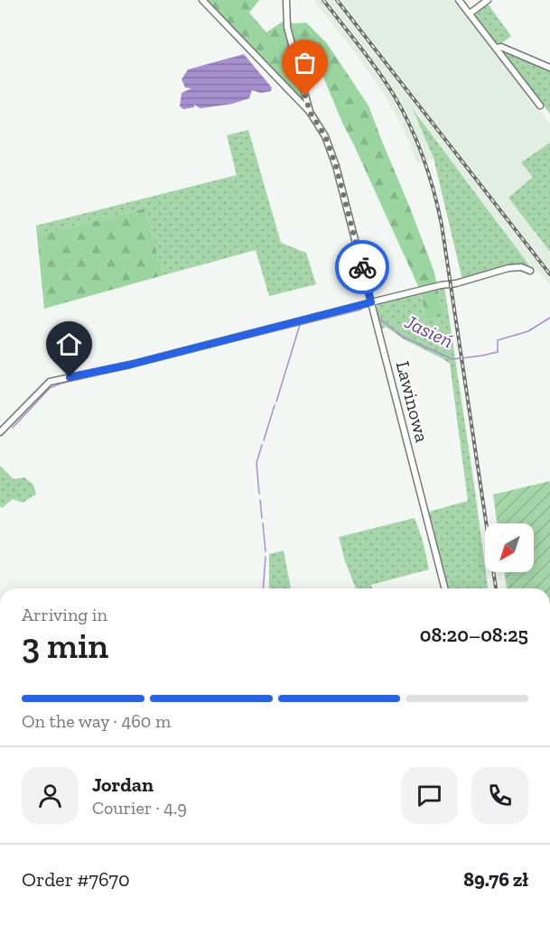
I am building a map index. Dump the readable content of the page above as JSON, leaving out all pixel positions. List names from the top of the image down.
{
  "streets": {
    "street": ["Lawinowa"]
  },
  "water": ["Jasień"],
  "north": "bottom left",
  "page": {
    "heading": ["3 min", "Arriving in", "08:20–08:25"],
    "panel": [
      "Jordan",
      "Courier · 4.9",
      "Order #7670",
      "89.76 zł"
    ],
    "bar": "On the way · 460 m"
  }
}
